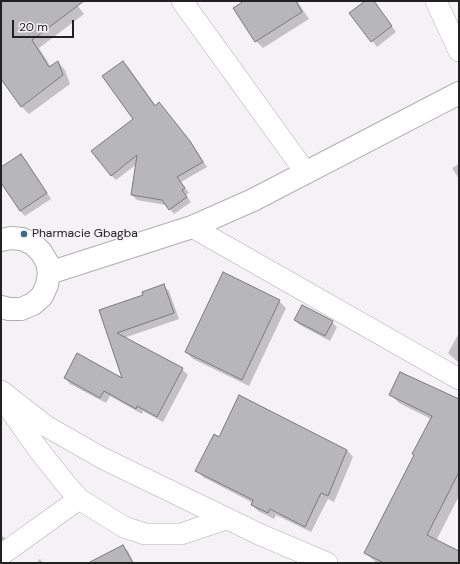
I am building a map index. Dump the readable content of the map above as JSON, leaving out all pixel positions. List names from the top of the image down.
{
  "places": ["Pharmacie Gbagba"],
  "scale_bar": "20 m"
}
